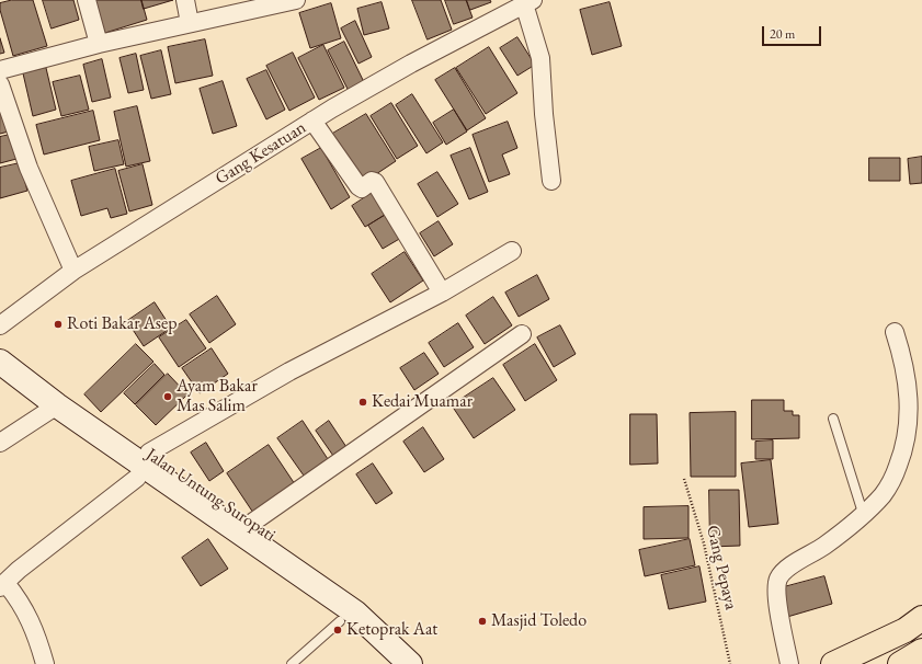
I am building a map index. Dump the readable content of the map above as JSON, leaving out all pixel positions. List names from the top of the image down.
{
  "streets": {
    "main road": ["Jalan Untung Suropati"],
    "street": ["Gang Kesatuan"],
    "path": ["Gang Pepaya"]
  },
  "places": [
    "Roti Bakar Asep",
    "Ayam Bakar Mas Salim",
    "Kedai Muamar",
    "Masjid Toledo",
    "Ketoprak Aat"
  ],
  "scale_bar": "20 m"
}
